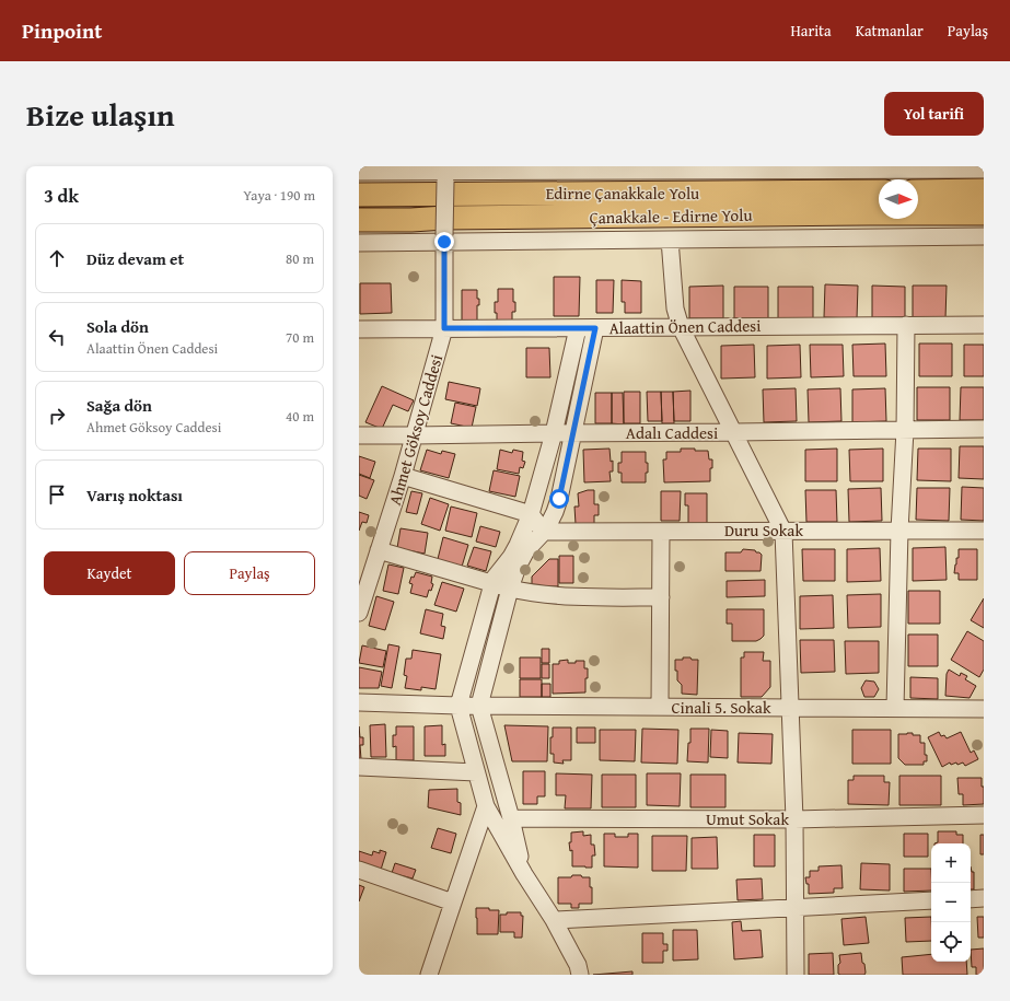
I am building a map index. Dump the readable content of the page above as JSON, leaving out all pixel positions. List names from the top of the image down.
{
  "streets": {
    "highway": ["Edirne Çanakkale Yolu", "Çanakkale - Edirne Yolu"],
    "street": [
      "Alaattin Önen Caddesi",
      "Ahmet Göksoy Caddesi",
      "Adalı Caddesi",
      "Duru Sokak",
      "Cinali 5. Sokak",
      "Umut Sokak"
    ]
  },
  "crossings": [
    ["Çanakkale - Edirne Yolu", "Ahmet Göksoy Caddesi"],
    ["Alaattin Önen Caddesi", "Ahmet Göksoy Caddesi"],
    ["Ahmet Göksoy Caddesi", "Adalı Caddesi"]
  ],
  "north": "right",
  "page": {
    "header": "Pinpoint",
    "nav": ["Harita", "Katmanlar", "Paylaş"],
    "title": "Bize ulaşın",
    "buttons": [
      "Yol tarifi",
      ["Kaydet", "Paylaş"]
    ],
    "heading": ["3 dk", "Yaya · 190 m"],
    "list": [
      ["Düz devam et", "80 m"],
      ["Sola dön", "Alaattin Önen Caddesi", "70 m"],
      ["Sağa dön", "Ahmet Göksoy Caddesi", "40 m"],
      "Varış noktası"
    ],
    "map_buttons": ["+", "−"]
  }
}
